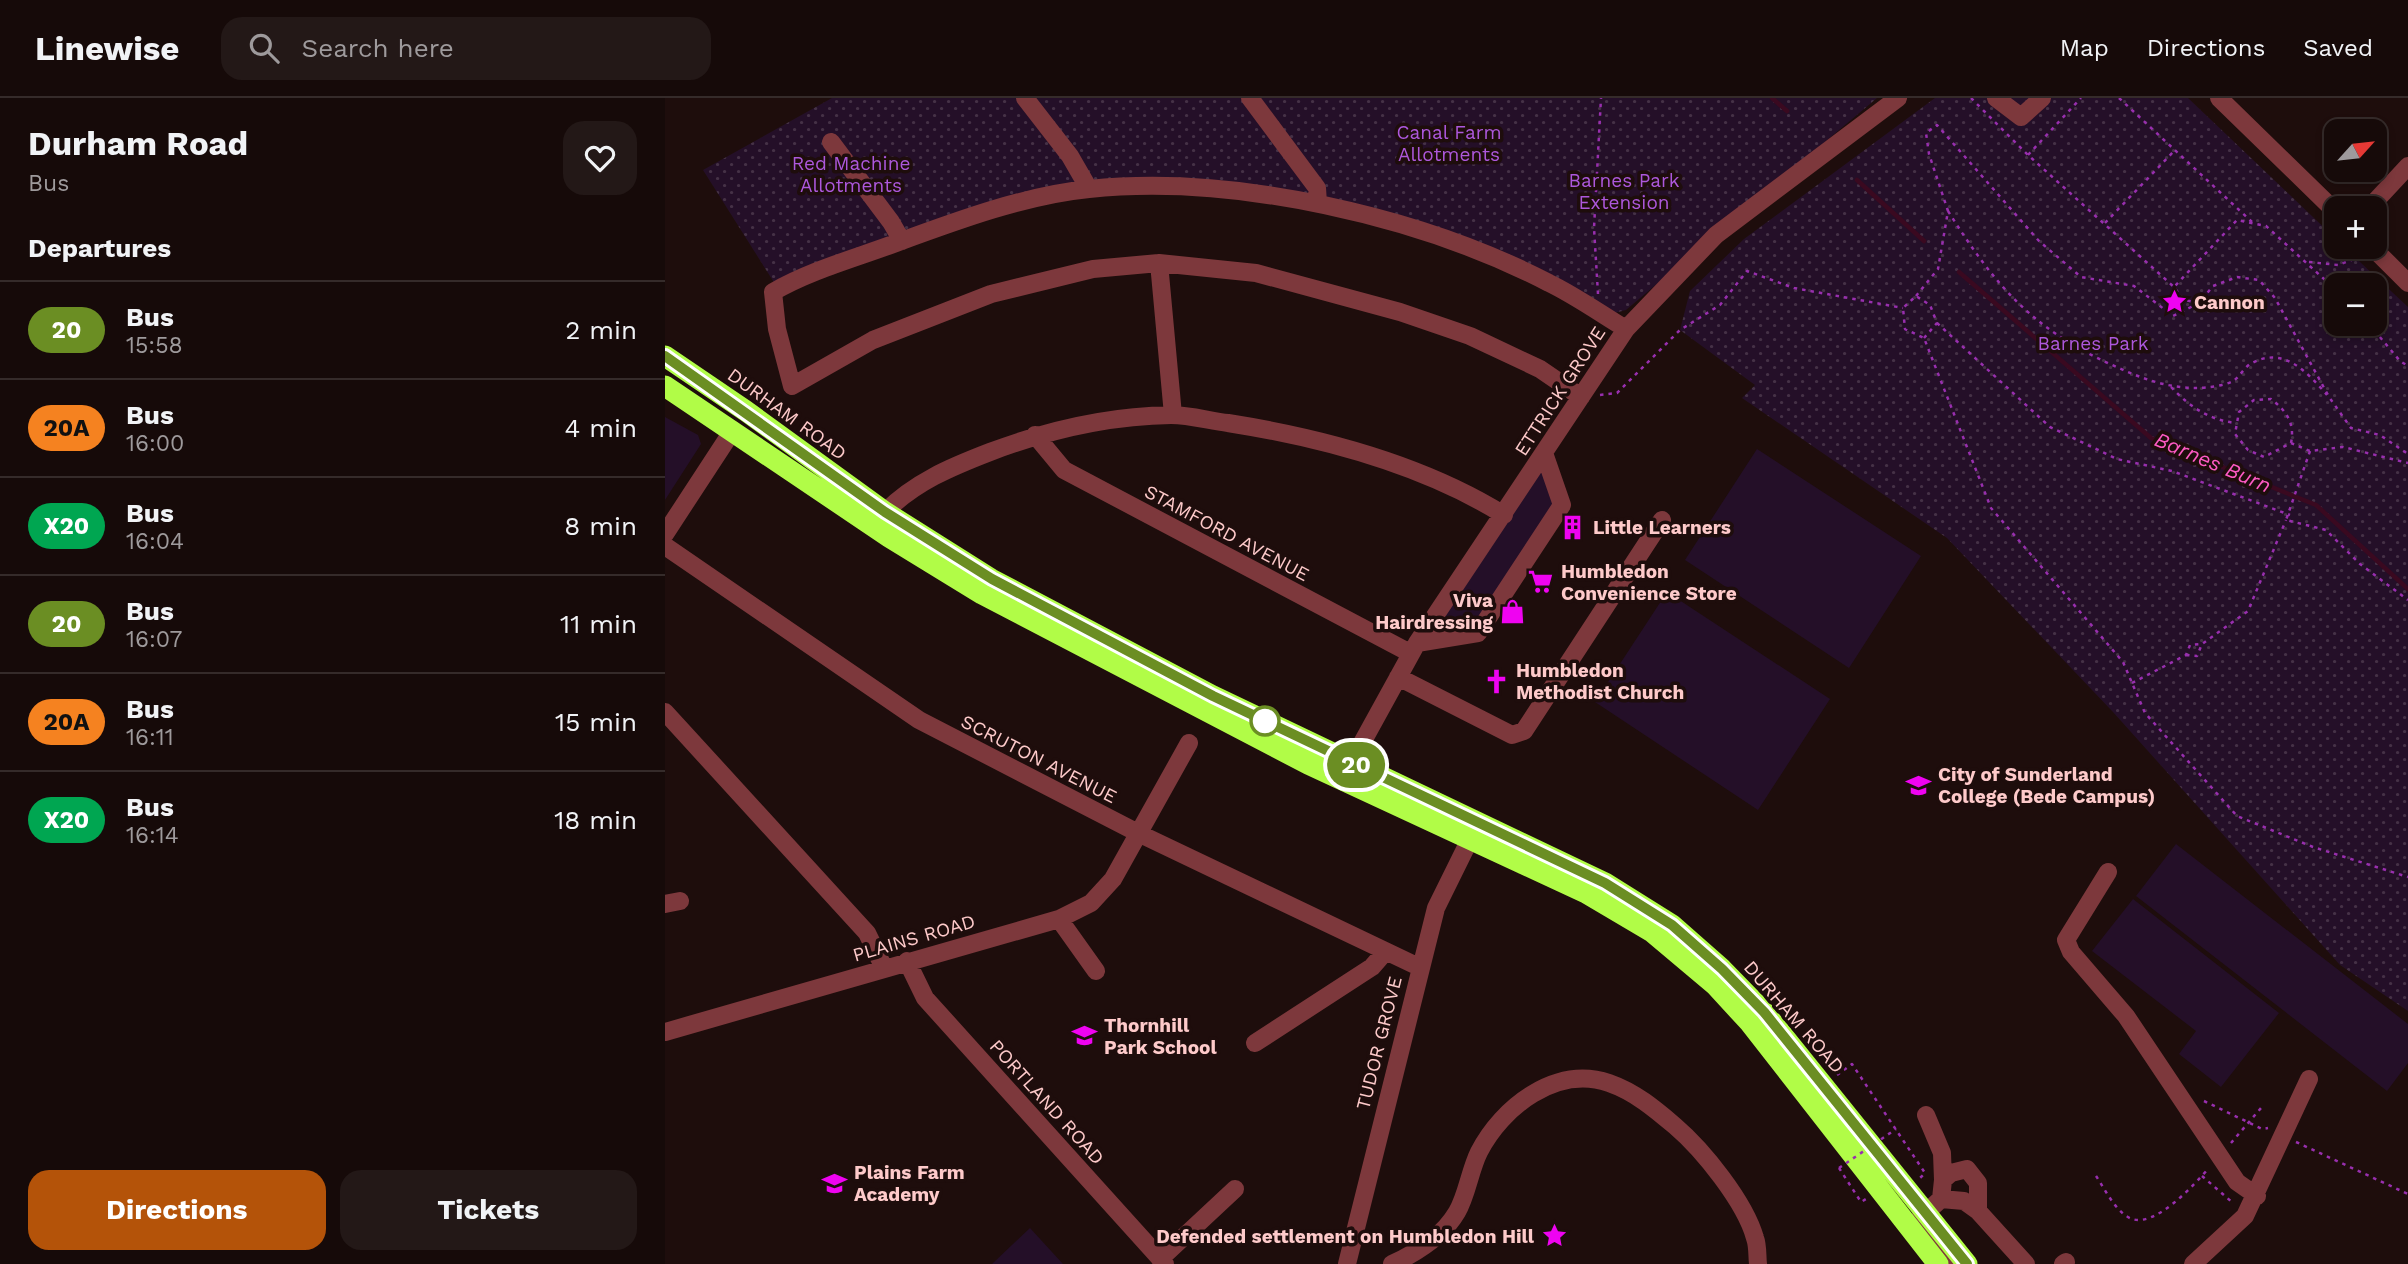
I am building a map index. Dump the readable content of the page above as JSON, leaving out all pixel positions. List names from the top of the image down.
{
  "streets": {
    "highway": ["DURHAM ROAD"],
    "street": [
      "ETTRICK GROVE",
      "STAMFORD AVENUE",
      "SCRUTON AVENUE",
      "PLAINS ROAD",
      "TUDOR GROVE",
      "PORTLAND ROAD"
    ]
  },
  "crossings": [
    ["ETTRICK GROVE", "DURHAM ROAD"],
    ["ETTRICK GROVE", "STAMFORD AVENUE"],
    ["DURHAM ROAD", "TUDOR GROVE"],
    ["SCRUTON AVENUE", "PLAINS ROAD"],
    ["SCRUTON AVENUE", "TUDOR GROVE"],
    ["PLAINS ROAD", "PORTLAND ROAD"]
  ],
  "water": ["Barnes Burn"],
  "parks": [
    "Canal Farm Allotments",
    "Red Machine Allotments",
    "Barnes Park Extension",
    "Barnes Park"
  ],
  "places": {
    "place": ["Cannon", "Defended settlement on Humbledon Hill"],
    "building": ["Little Learners"],
    "supermarket": ["Humbledon Convenience Store"],
    "shop": ["Viva Hairdressing"],
    "church": ["Humbledon Methodist Church"],
    "school or university": ["City of Sunderland College (Bede Campus)", "Thornhill Park School", "Plains Farm Academy"]
  },
  "lines": ["bus line 20"],
  "north": "top right",
  "page": {
    "header": "Linewise",
    "search": "Search here",
    "nav": ["Map", "Directions", "Saved"],
    "heading": [
      ["Durham Road", "Bus"],
      "Departures"
    ],
    "on_map": "20",
    "map_buttons": ["+", "−"],
    "list": [
      {
        "mark": "20",
        "name": "Bus",
        "note": "15:58",
        "value": "2 min"
      },
      {
        "mark": "20A",
        "name": "Bus",
        "note": "16:00",
        "value": "4 min"
      },
      {
        "mark": "X20",
        "name": "Bus",
        "note": "16:04",
        "value": "8 min"
      },
      {
        "mark": "20",
        "name": "Bus",
        "note": "16:07",
        "value": "11 min"
      },
      {
        "mark": "20A",
        "name": "Bus",
        "note": "16:11",
        "value": "15 min"
      },
      {
        "mark": "X20",
        "name": "Bus",
        "note": "16:14",
        "value": "18 min"
      }
    ],
    "buttons": ["Directions", "Tickets"]
  }
}
